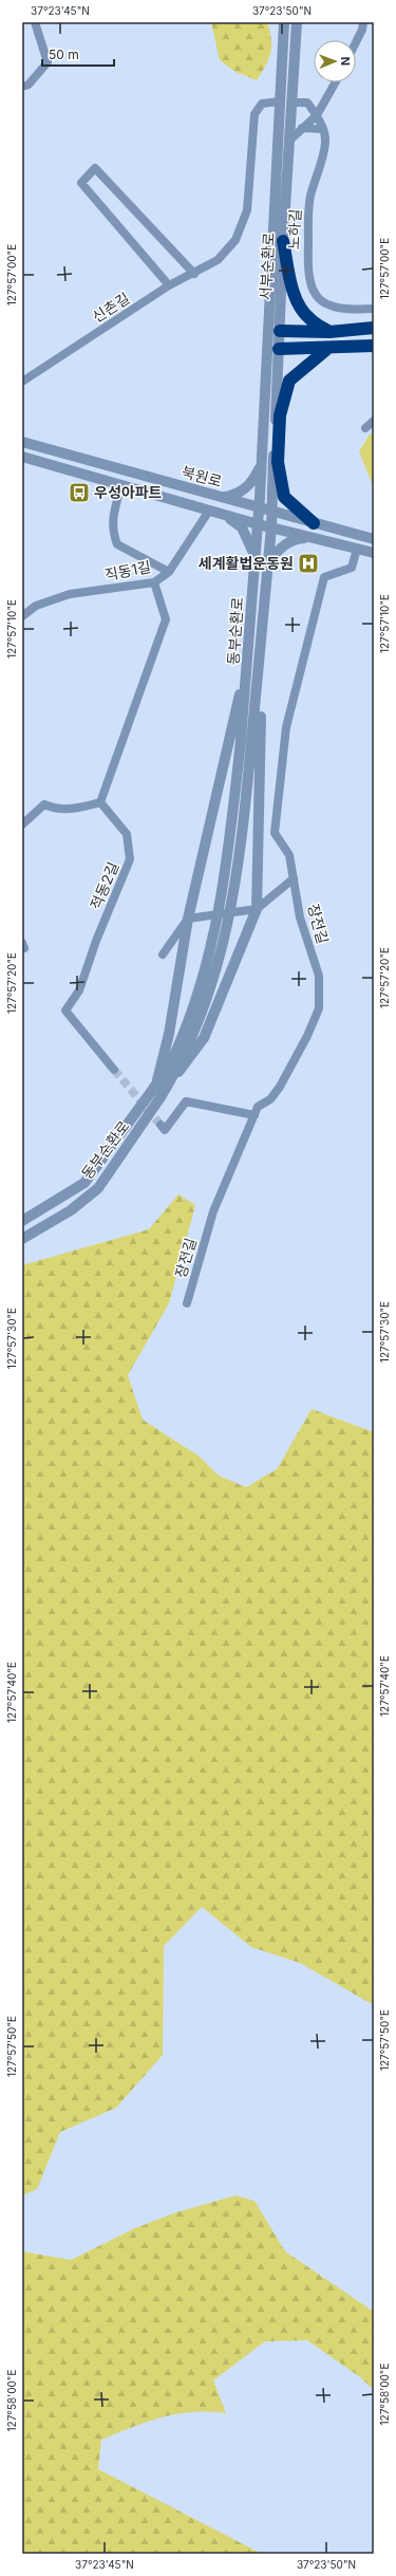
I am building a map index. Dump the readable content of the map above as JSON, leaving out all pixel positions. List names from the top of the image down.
{
  "streets": {
    "street": [
      "노하길",
      "서부순환로",
      "신촌길",
      "북원로",
      "직동1길",
      "동부순환로",
      "적동2길",
      "장전길"
    ]
  },
  "crossings": [
    ["서부순환로", "신촌길"],
    ["서부순환로", "북원로"],
    ["서부순환로", "동부순환로"],
    ["북원로", "직동1길"],
    ["북원로", "동부순환로"],
    ["북원로", "장전길"]
  ],
  "places": {
    "bus stop": ["우성아파트"],
    "hospital": ["세계활법운동원"]
  },
  "scale_bar": "50 m",
  "north": "right",
  "coordinates": [
    "37°23'45\"N",
    "37°23'50\"N",
    "127°57'00\"E",
    "127°57'10\"E",
    "127°57'20\"E",
    "127°57'30\"E",
    "127°57'40\"E",
    "127°57'50\"E",
    "127°58'00\"E"
  ]
}
